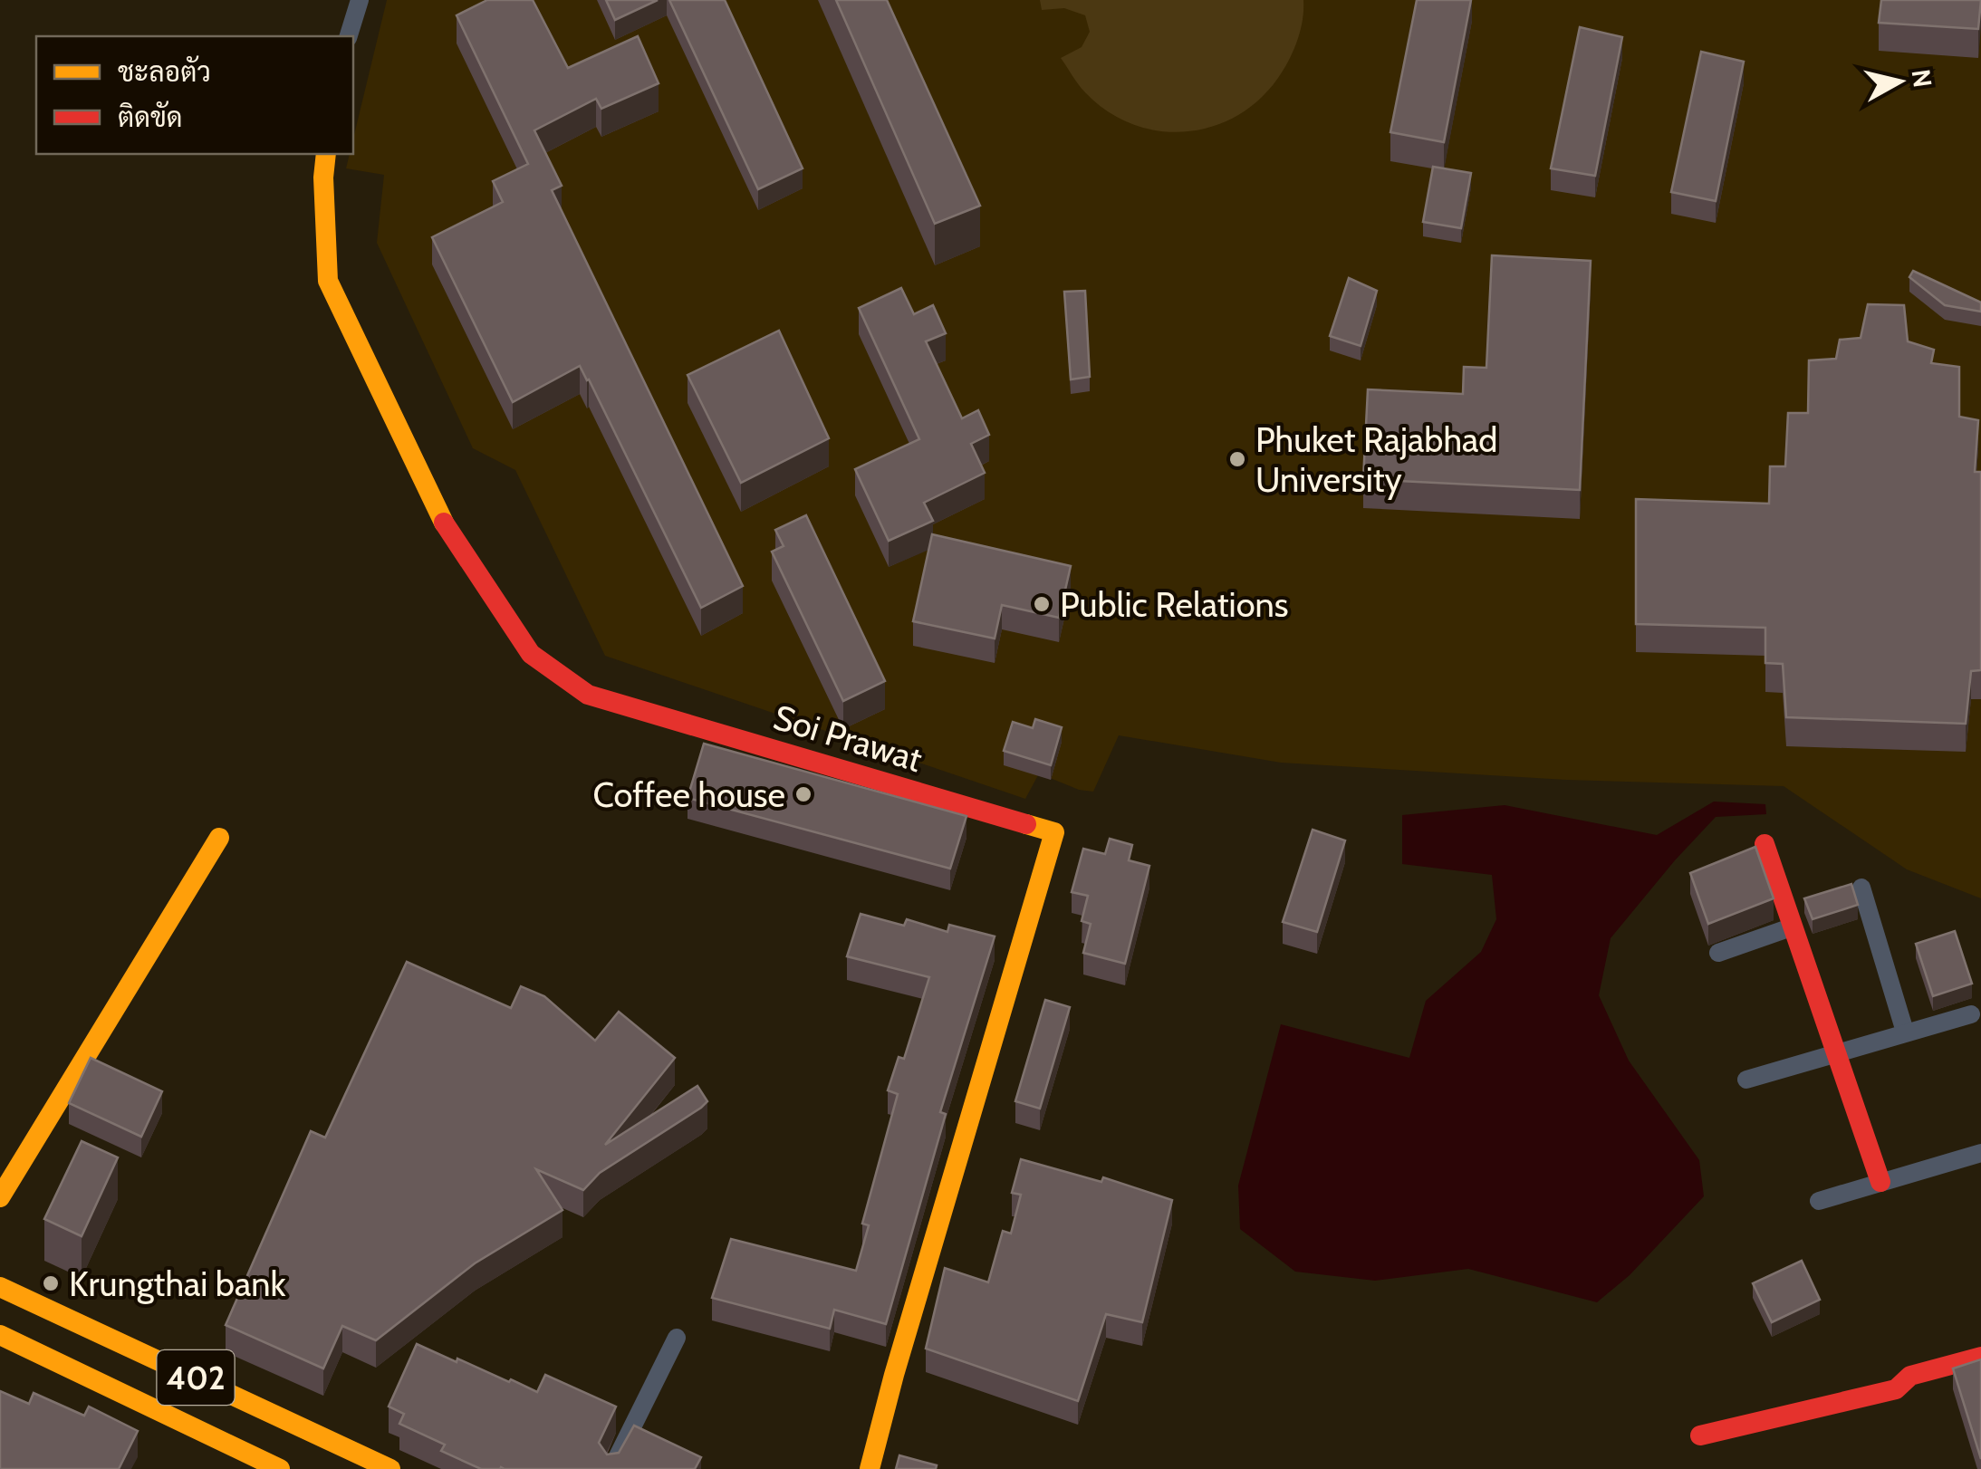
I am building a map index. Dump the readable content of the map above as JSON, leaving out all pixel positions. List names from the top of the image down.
{
  "streets": {
    "street": ["Soi Prawat", "402"]
  },
  "places": [
    "Phuket Rajabhad University",
    "Public Relations",
    "Coffee house",
    "Krungthai bank"
  ],
  "legend": ["ชะลอตัว", "ติดขัด"],
  "north": "right"
}
